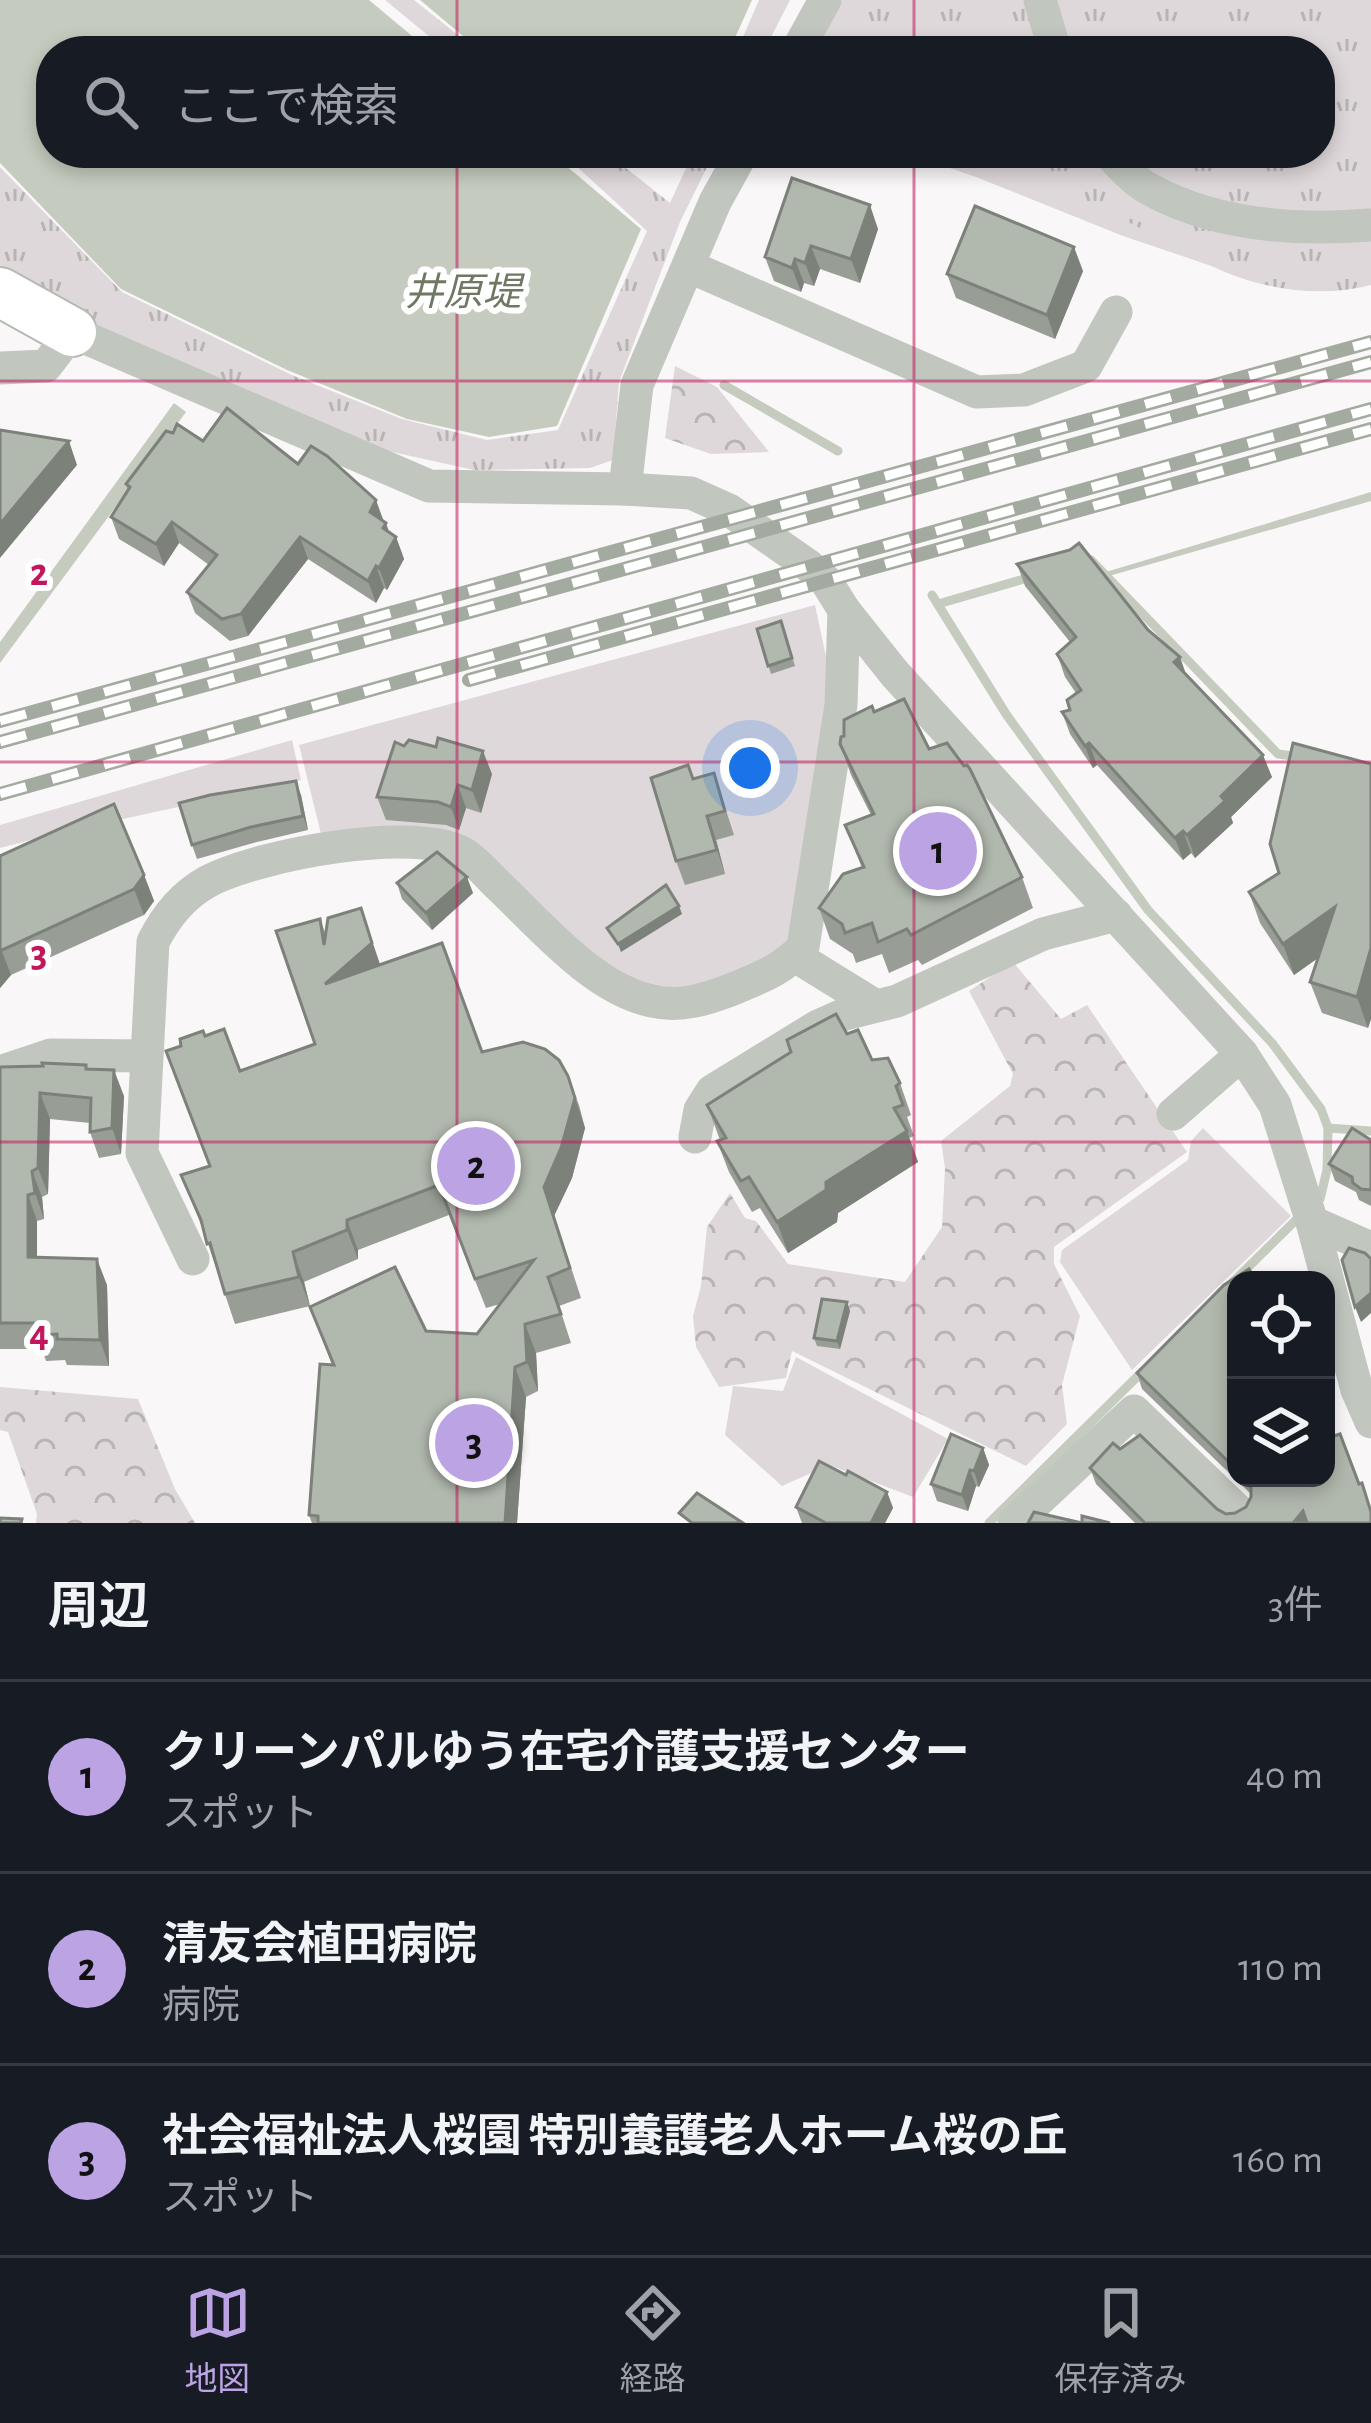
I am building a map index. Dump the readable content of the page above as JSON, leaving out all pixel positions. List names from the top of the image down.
{
  "water": ["井原堤"],
  "page": {
    "search": "ここで検索",
    "pins": ["1", "2", "3"],
    "heading": ["周辺", "3件"],
    "list": [
      {
        "mark": "1",
        "name": "クリーンパルゆう在宅介護支援センター",
        "note": "スポット",
        "value": "40 m"
      },
      {
        "mark": "2",
        "name": "清友会植田病院",
        "note": "病院",
        "value": "110 m"
      },
      {
        "mark": "3",
        "name": "社会福祉法人桜園 特別養護老人ホーム桜の丘",
        "note": "スポット",
        "value": "160 m"
      }
    ],
    "nav": ["地図", "経路", "保存済み"]
  },
  "grid": {
    "rows": ["2", "3", "4"]
  }
}
